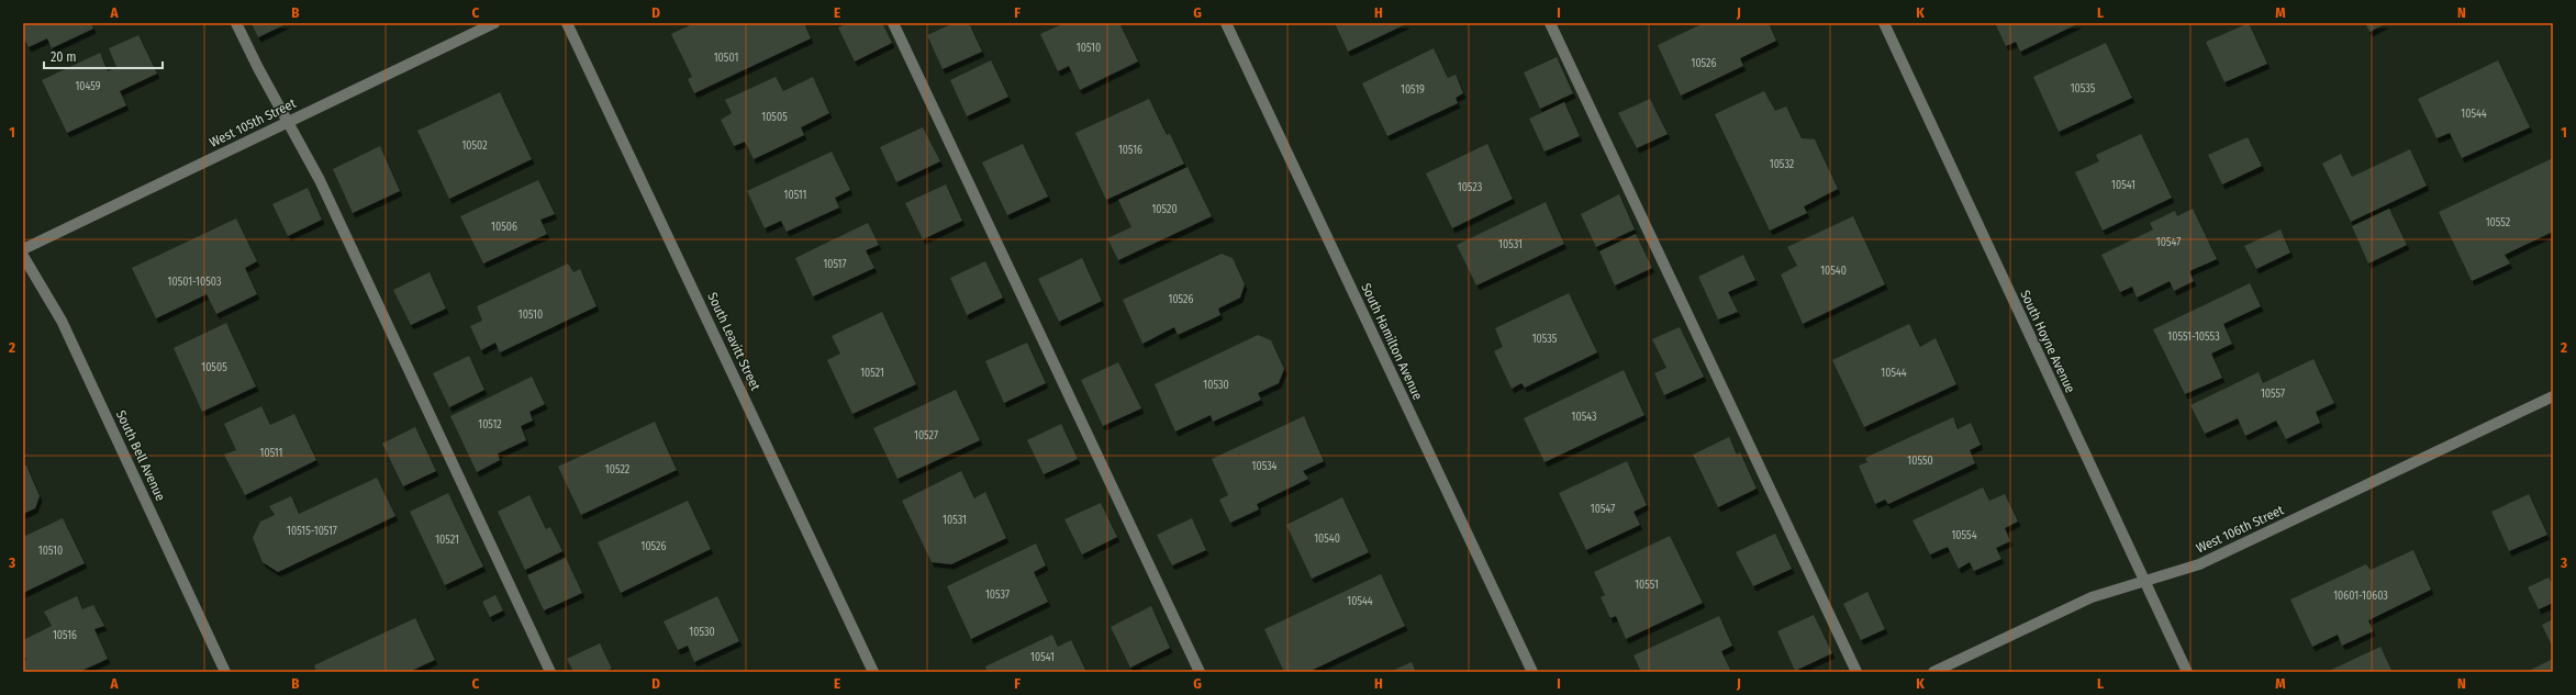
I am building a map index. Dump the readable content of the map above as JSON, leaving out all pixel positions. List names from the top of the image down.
{
  "streets": {
    "street": [
      "West 105th Street",
      "South Leavitt Street",
      "South Hamilton Avenue",
      "South Hoyne Avenue",
      "South Bell Avenue",
      "West 106th Street"
    ]
  },
  "crossings": [
    ["South Hoyne Avenue", "West 106th Street"]
  ],
  "house_numbers": [
    "10510",
    "10501",
    "10526",
    "10459",
    "10535",
    "10519",
    "10544",
    "10505",
    "10502",
    "10516",
    "10532",
    "10541",
    "10523",
    "10511",
    "10520",
    "10552",
    "10506",
    "10547",
    "10531",
    "10517",
    "10540",
    "10501-10503",
    "10526",
    "10510",
    "10551-10553",
    "10535",
    "10505",
    "10521",
    "10544",
    "10530",
    "10557",
    "10543",
    "10512",
    "10527",
    "10511",
    "10550",
    "10534",
    "10522",
    "10547",
    "10531",
    "10515-10517",
    "10554",
    "10540",
    "10521",
    "10526",
    "10510",
    "10551",
    "10537",
    "10601-10603",
    "10544",
    "10530",
    "10516",
    "10541"
  ],
  "scale_bar": "20 m",
  "grid": {
    "columns": [
      "A",
      "B",
      "C",
      "D",
      "E",
      "F",
      "G",
      "H",
      "I",
      "J",
      "K",
      "L",
      "M",
      "N"
    ],
    "rows": ["1", "2", "3"]
  }
}
